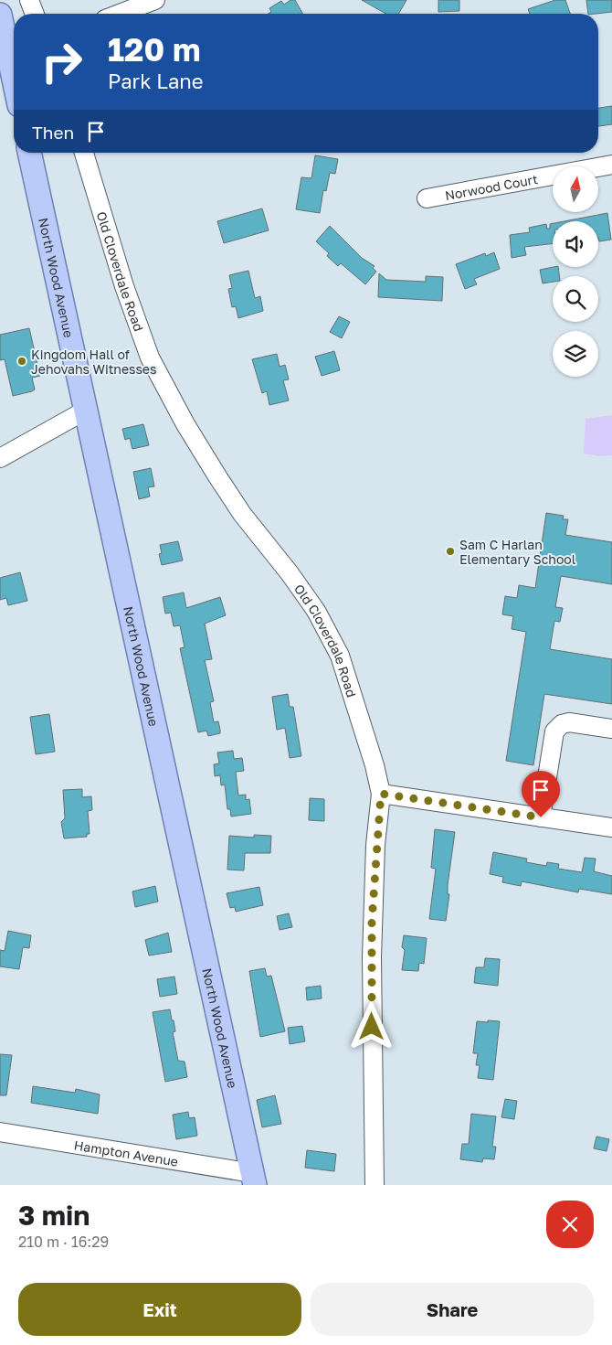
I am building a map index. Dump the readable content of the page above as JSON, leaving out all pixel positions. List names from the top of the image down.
{
  "streets": {
    "main road": ["North Wood Avenue"],
    "street": ["Norwood Court", "Old Cloverdale Road", "Hampton Avenue"]
  },
  "crossings": [
    ["North Wood Avenue", "Hampton Avenue"]
  ],
  "places": ["Kingdom Hall of Jehovahs Witnesses", "Sam C Harlan Elementary School"],
  "north": "top",
  "page": {
    "turn": ["120 m", "Park Lane"],
    "then": "Then",
    "heading": ["3 min", "210 m · 16:29"],
    "buttons": ["Exit", "Share"]
  }
}
